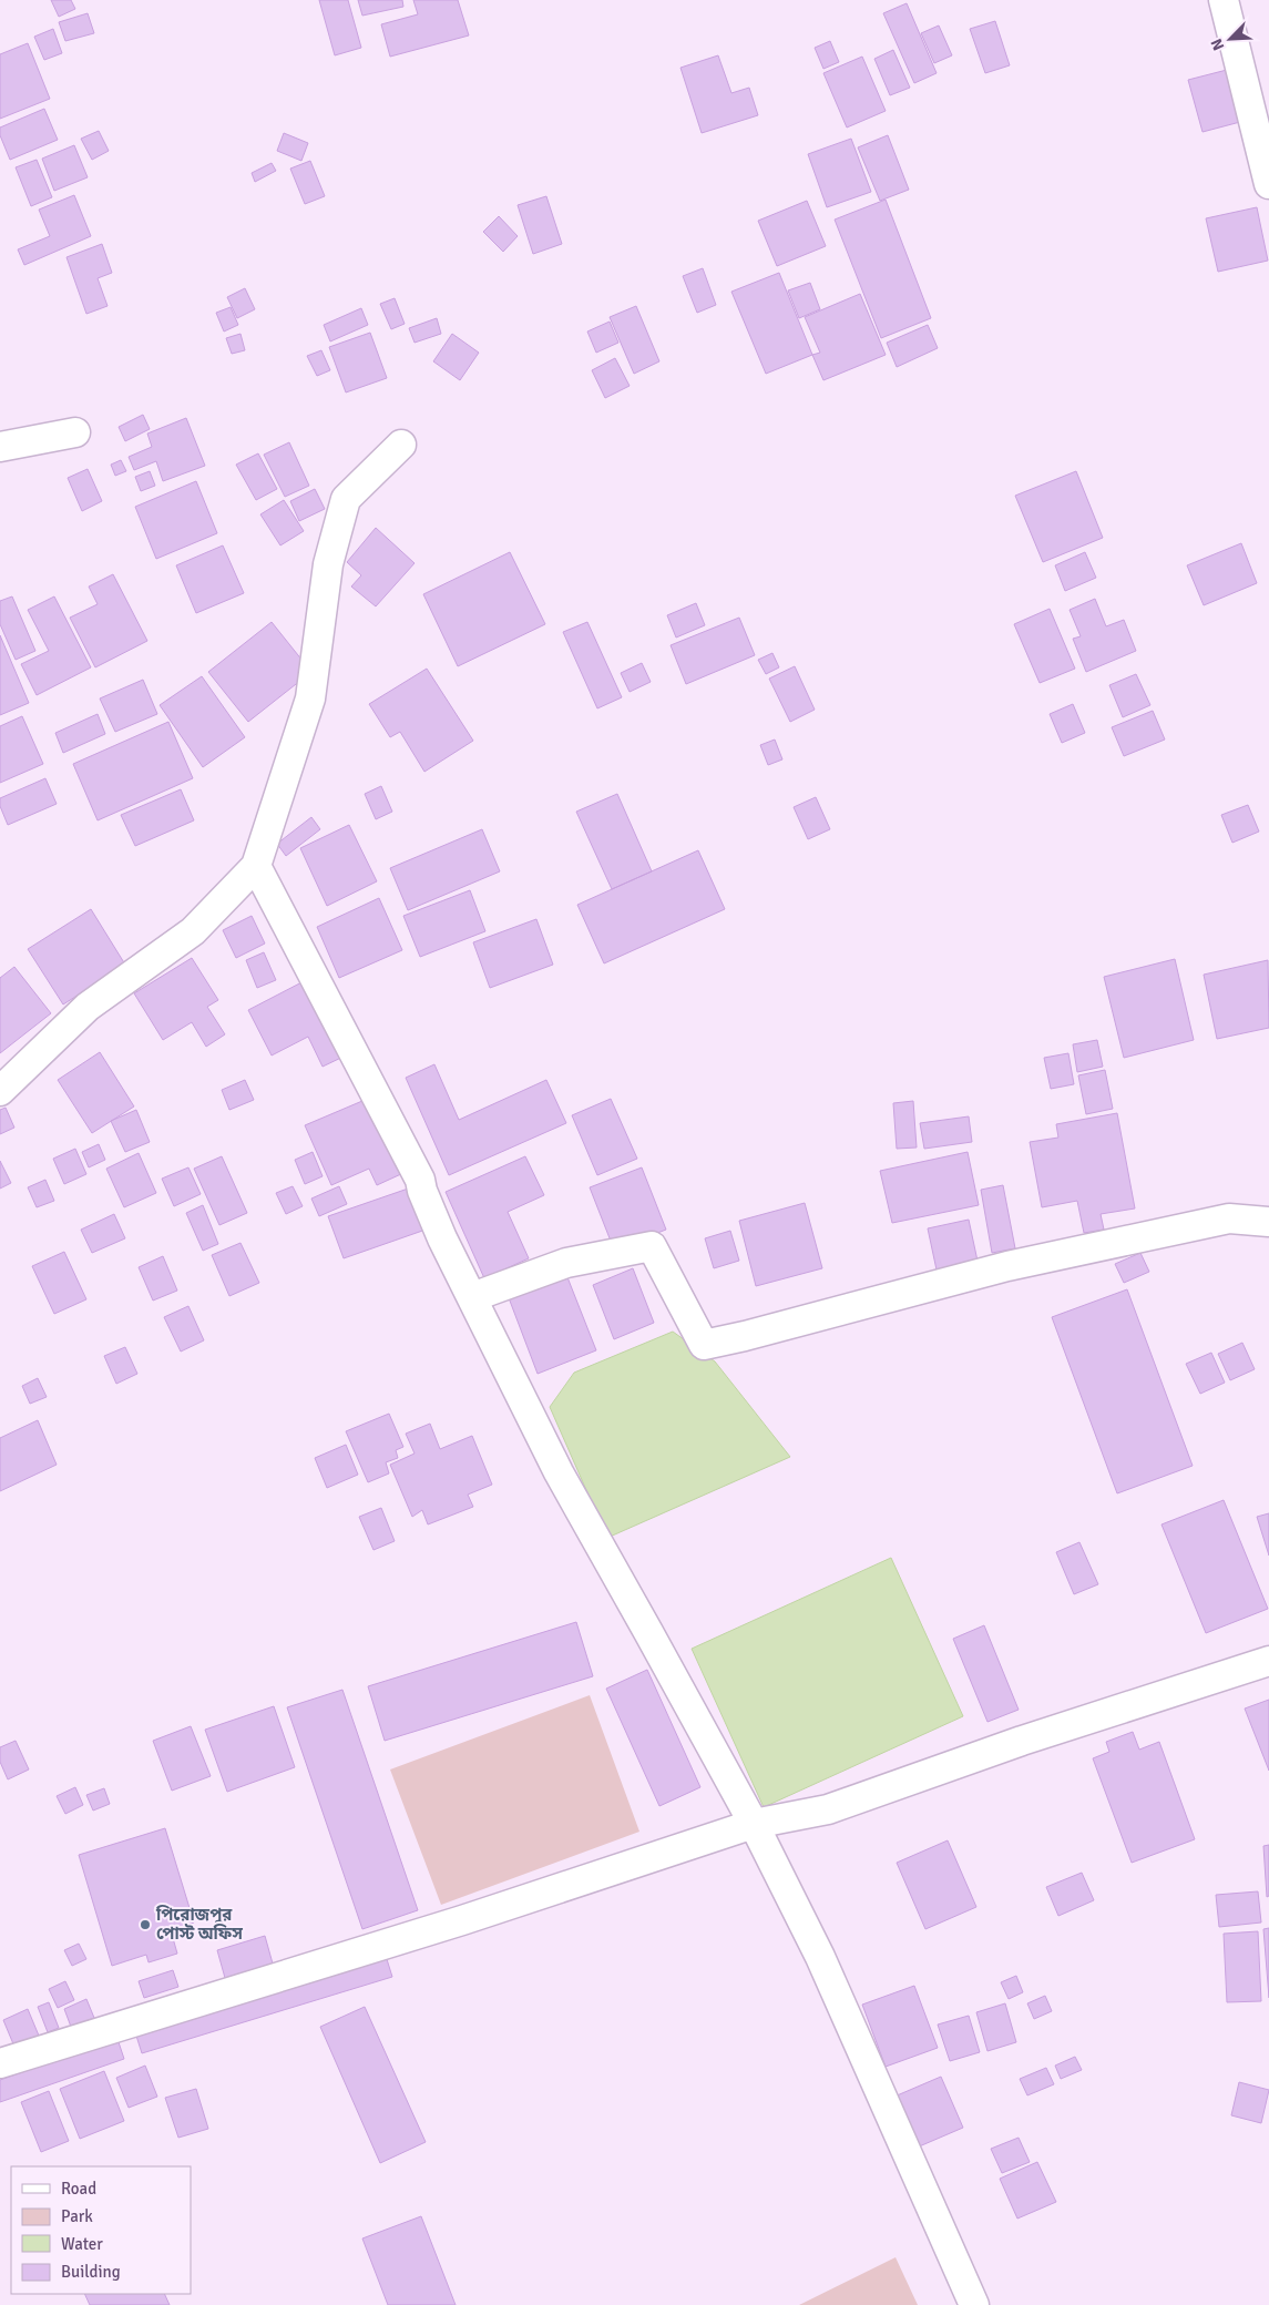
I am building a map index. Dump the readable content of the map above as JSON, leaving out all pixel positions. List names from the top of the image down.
{
  "places": ["পিরোজপুর পোস্ট অফিস"],
  "legend": [
    "Road",
    "Park",
    "Water",
    "Building"
  ],
  "north": "bottom left"
}
